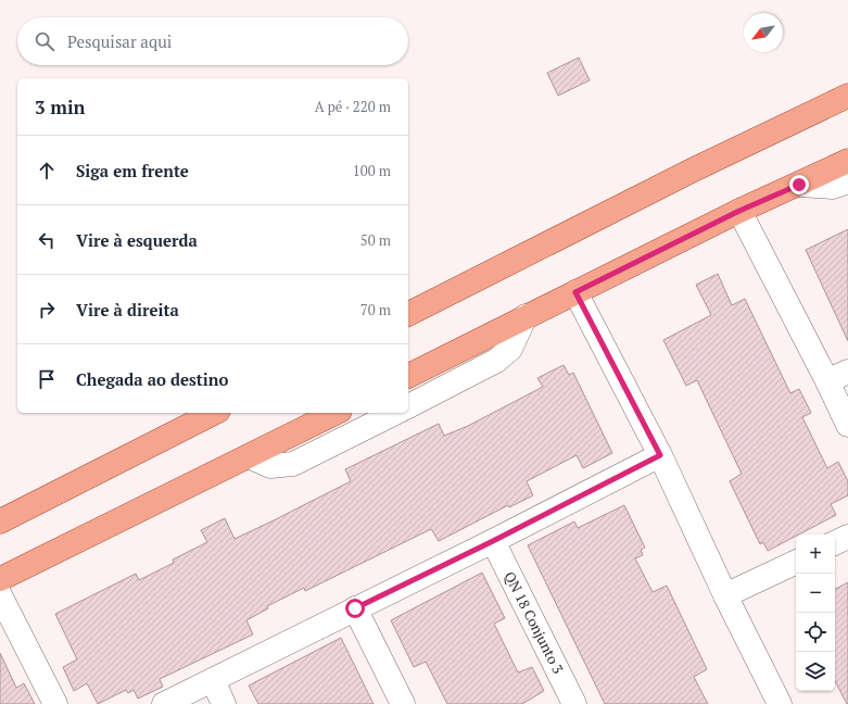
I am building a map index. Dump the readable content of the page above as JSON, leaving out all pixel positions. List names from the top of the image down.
{
  "streets": {
    "street": ["QN 18 Conjunto 3"]
  },
  "north": "bottom left",
  "page": {
    "search": "Pesquisar aqui",
    "heading": ["3 min", "A pé · 220 m"],
    "list": [
      ["Siga em frente", "100 m"],
      ["Vire à esquerda", "50 m"],
      ["Vire à direita", "70 m"],
      "Chegada ao destino"
    ],
    "map_buttons": ["+", "−"]
  }
}
